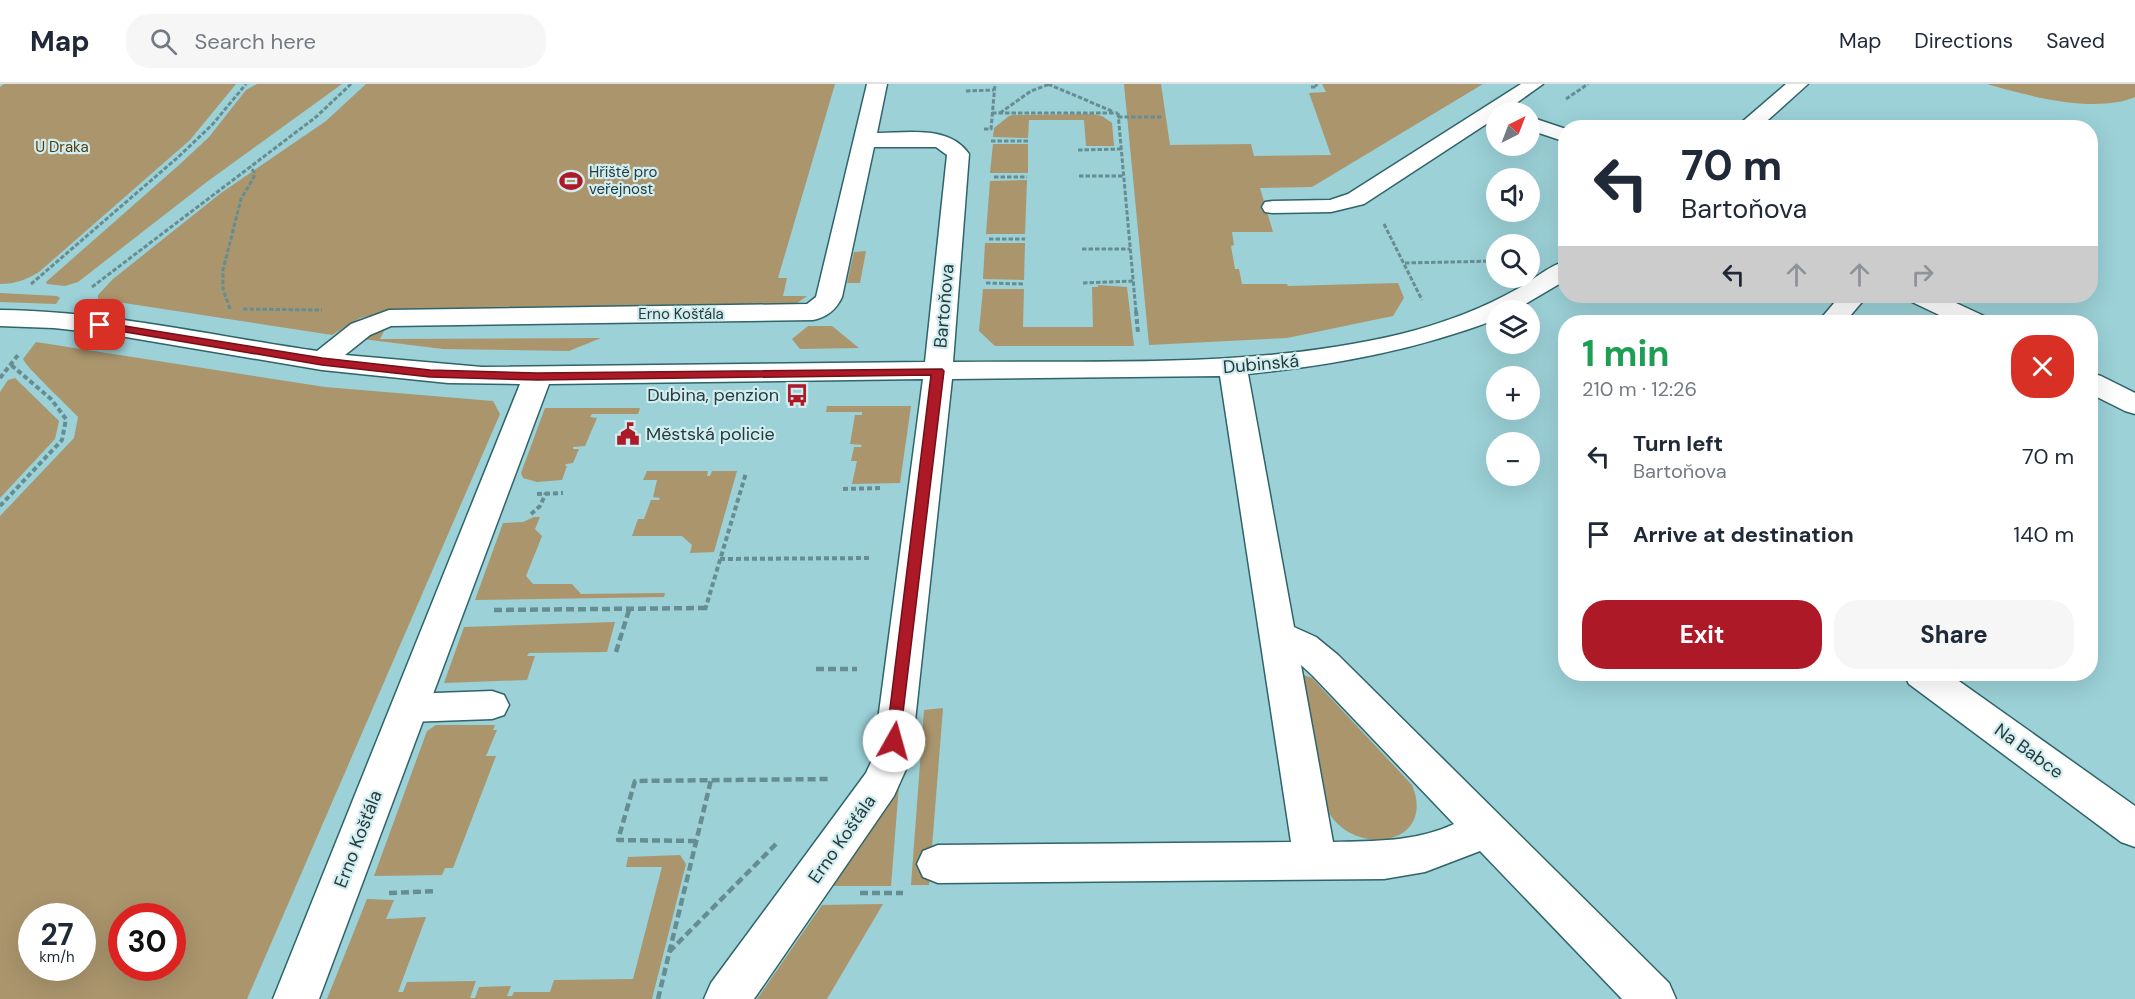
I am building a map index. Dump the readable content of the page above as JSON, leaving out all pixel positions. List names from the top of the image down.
{
  "streets": {
    "street": [
      "Bartoňova",
      "Erno Košťála",
      "Dubinská",
      "Na Babce"
    ]
  },
  "crossings": [
    ["Bartoňova", "Erno Košťála"],
    ["Bartoňova", "Dubinská"],
    ["Erno Košťála", "Dubinská"]
  ],
  "parks": ["U Draka"],
  "places": {
    "sports": ["Hřiště pro veřejnost"],
    "bus stop": ["Dubina, penzion"],
    "public building": ["Městská policie"]
  },
  "north": "top right",
  "page": {
    "header": "Map",
    "search": "Search here",
    "nav": ["Map", "Directions", "Saved"],
    "map_buttons": ["+", "−"],
    "turn": ["70 m", "Bartoňova"],
    "heading": ["1 min", "210 m · 12:26"],
    "list": [
      {
        "name": "Turn left",
        "note": "Bartoňova",
        "value": "70 m"
      },
      {
        "name": "Arrive at destination",
        "value": "140 m"
      }
    ],
    "buttons": ["Exit", "Share"],
    "speed": "27 km/h",
    "limit": "30"
  }
}
